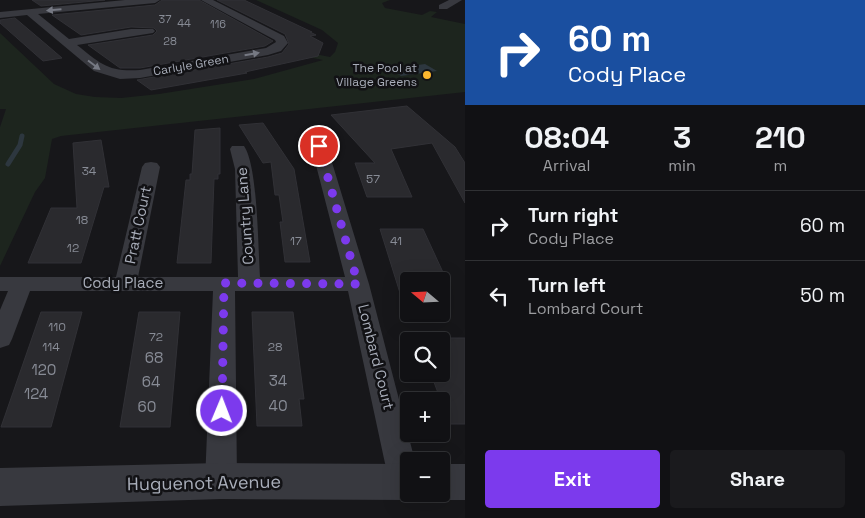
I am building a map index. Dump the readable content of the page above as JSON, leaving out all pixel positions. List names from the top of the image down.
{
  "streets": {
    "street": [
      "Carlyle Green",
      "Country Lane",
      "Pratt Court",
      "Cody Place",
      "Lombard Court",
      "Huguenot Avenue"
    ]
  },
  "crossings": [
    ["Country Lane", "Cody Place"],
    ["Pratt Court", "Cody Place"],
    ["Cody Place", "Lombard Court"]
  ],
  "places": ["The Pool at Village Greens"],
  "house_numbers": [
    "37",
    "44",
    "116",
    "28",
    "34",
    "57",
    "18",
    "17",
    "41",
    "12",
    "110",
    "72",
    "114",
    "28",
    "68",
    "120",
    "34",
    "64",
    "124",
    "40",
    "60"
  ],
  "north": "left",
  "page": {
    "turn": ["60 m", "Cody Place"],
    "eta": [
      "08:04",
      "Arrival",
      "3",
      "min",
      "210",
      "m"
    ],
    "list": [
      {
        "name": "Turn right",
        "note": "Cody Place",
        "value": "60 m"
      },
      {
        "name": "Turn left",
        "note": "Lombard Court",
        "value": "50 m"
      }
    ],
    "map_buttons": ["+", "−"],
    "buttons": ["Exit", "Share"]
  }
}
